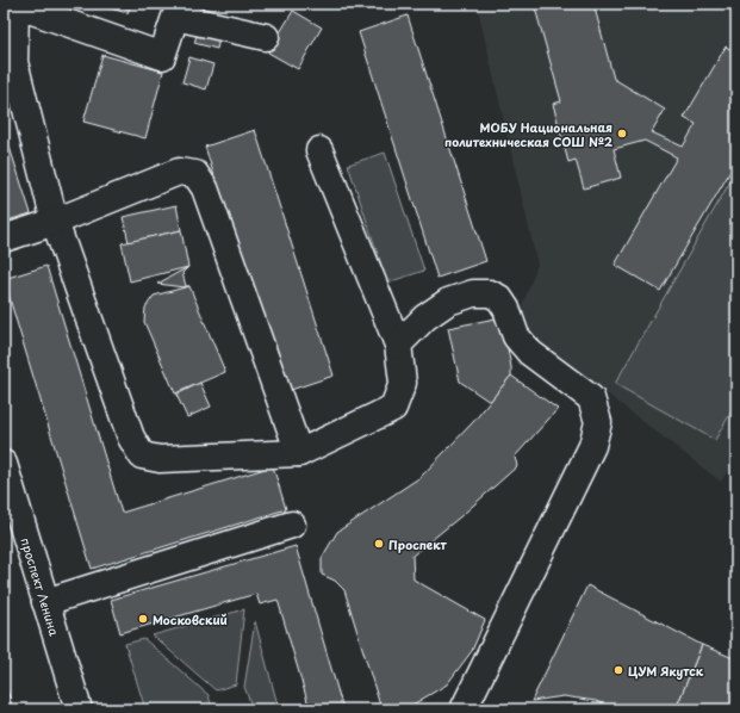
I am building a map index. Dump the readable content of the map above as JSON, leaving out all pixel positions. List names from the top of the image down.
{
  "streets": {
    "street": ["проспект Ленина"]
  },
  "places": [
    "МОБУ Национальная политехническая СОШ №2",
    "Проспект",
    "Московский",
    "ЦУМ Якутск"
  ]
}
